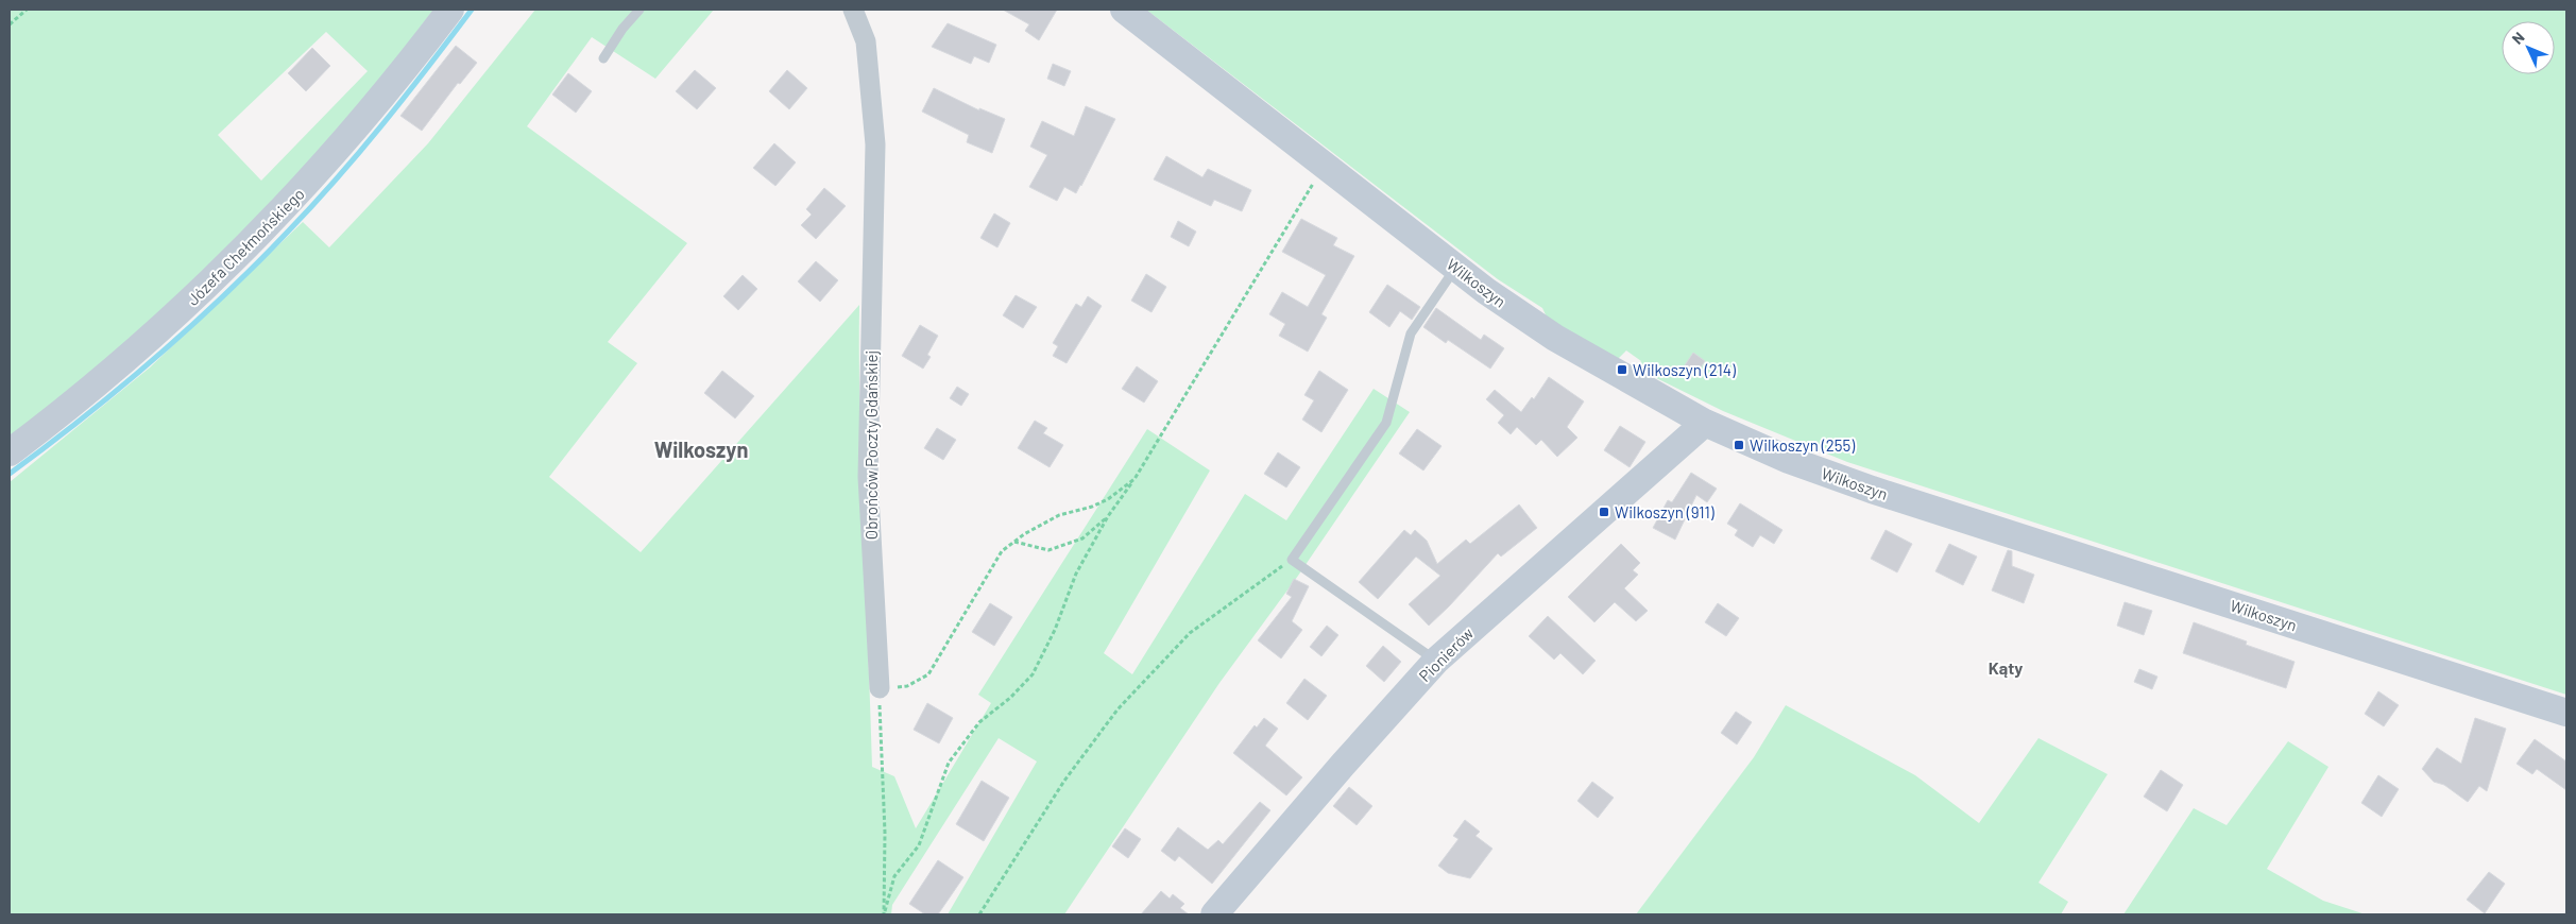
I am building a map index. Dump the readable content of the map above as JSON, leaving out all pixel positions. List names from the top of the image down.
{
  "streets": {
    "street": [
      "Józefa Chełmońskiego",
      "Wilkoszyn",
      "Obrońców Poczty Gdańskiej",
      "Pionierów"
    ]
  },
  "crossings": [
    ["Wilkoszyn", "Pionierów"]
  ],
  "districts": ["Wilkoszyn", "Kąty"],
  "places": {
    "transit": ["Wilkoszyn (214)", "Wilkoszyn (255)", "Wilkoszyn (911)"]
  },
  "north": "top left"
}
